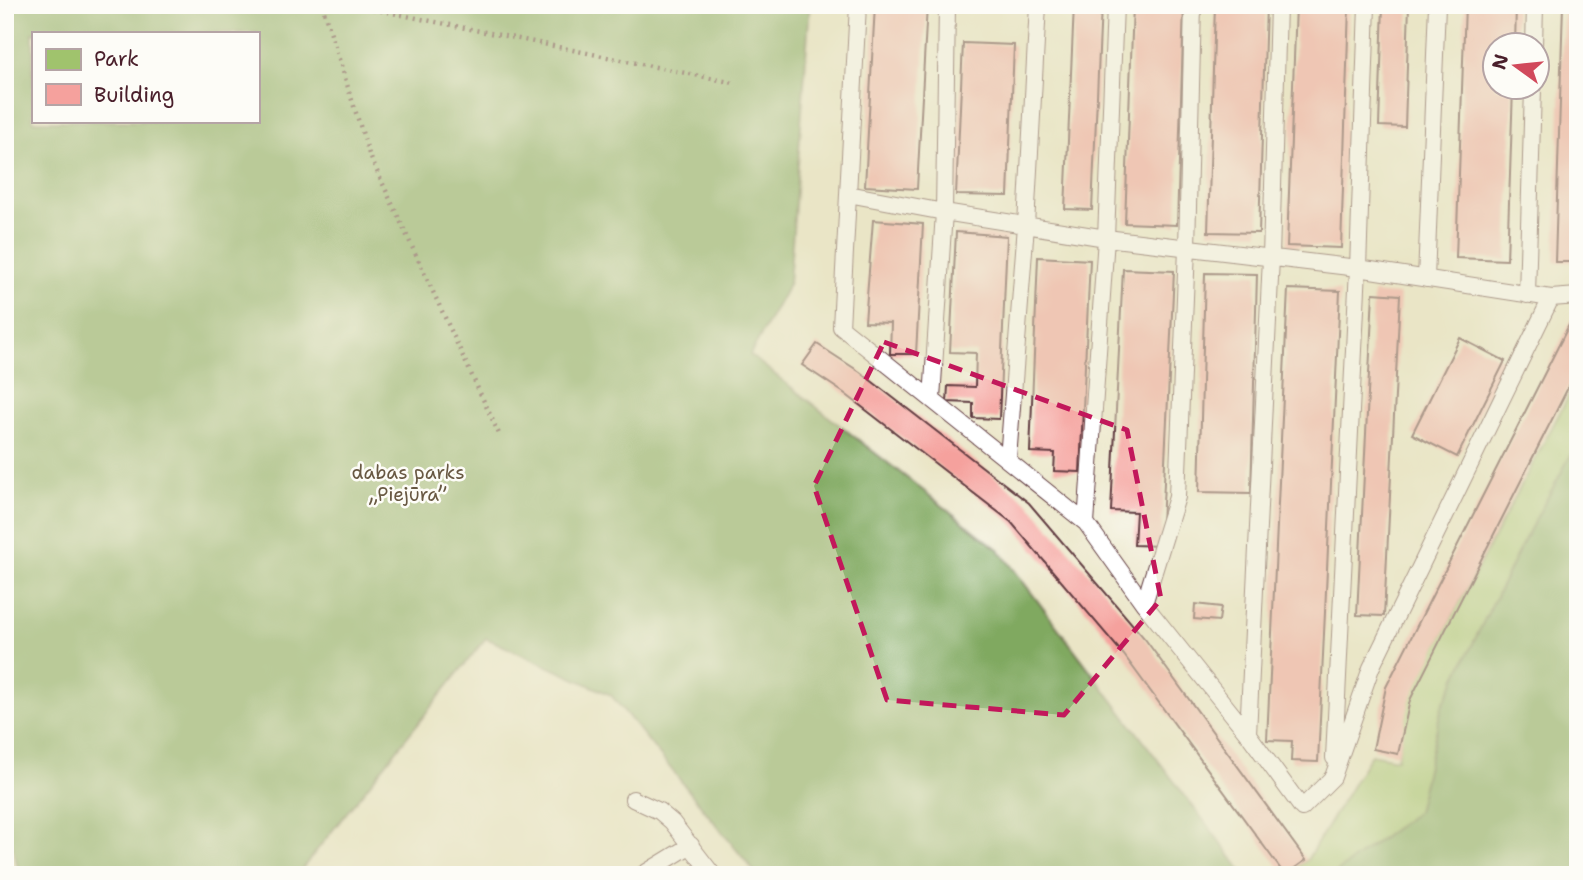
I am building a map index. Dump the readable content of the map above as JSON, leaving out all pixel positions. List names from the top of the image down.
{
  "parks": ["dabas parks „Piejūra”"],
  "legend": ["Park", "Building"],
  "north": "left"
}
